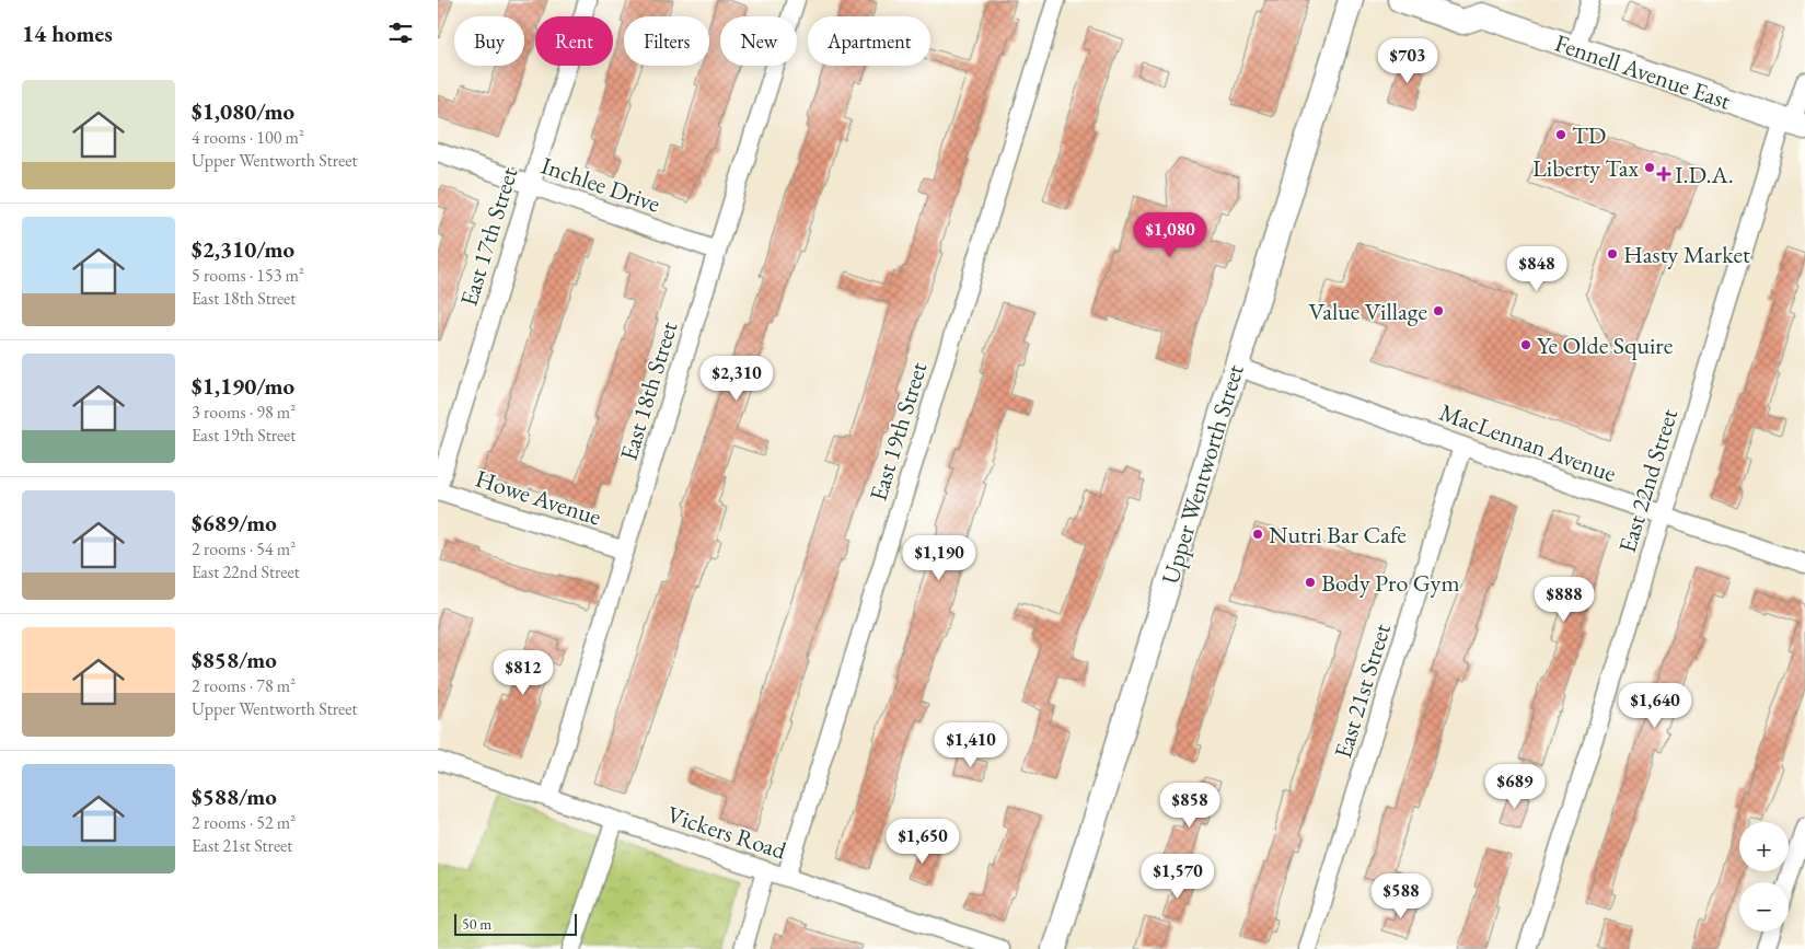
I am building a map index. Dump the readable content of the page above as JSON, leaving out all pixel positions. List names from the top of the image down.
{
  "streets": {
    "main road": ["Fennell Avenue East", "Upper Wentworth Street"],
    "street": [
      "Inchlee Drive",
      "East 17th Street",
      "East 18th Street",
      "East 19th Street",
      "MacLennan Avenue",
      "East 22nd Street",
      "Howe Avenue",
      "East 21st Street",
      "Vickers Road"
    ]
  },
  "crossings": [
    ["Fennell Avenue East", "East 22nd Street"],
    ["Inchlee Drive", "East 17th Street"],
    ["Inchlee Drive", "East 18th Street"],
    ["East 17th Street", "Howe Avenue"],
    ["East 18th Street", "Howe Avenue"],
    ["East 18th Street", "Vickers Road"],
    ["East 19th Street", "Vickers Road"],
    ["MacLennan Avenue", "Upper Wentworth Street"],
    ["MacLennan Avenue", "East 22nd Street"],
    ["MacLennan Avenue", "East 21st Street"]
  ],
  "places": {
    "other": [
      "TD",
      "Liberty Tax",
      "Hasty Market",
      "Value Village",
      "Ye Olde Squire",
      "Nutri Bar Cafe",
      "Body Pro Gym"
    ],
    "health": ["I.D.A."]
  },
  "scale_bar": "50 m",
  "page": {
    "heading": "14 homes",
    "chip": [
      "Buy",
      "Rent",
      "Filters",
      "New",
      "Apartment"
    ],
    "price": [
      "$703",
      "$1,080",
      "$848",
      "$2,310",
      "$1,190",
      "$888",
      "$812",
      "$1,640",
      "$1,410",
      "$689",
      "$858",
      "$1,650",
      "$1,570",
      "$588"
    ],
    "list": [
      {
        "name": "$1,080/mo",
        "note": "4 rooms · 100 m² · Upper Wentworth Street"
      },
      {
        "name": "$2,310/mo",
        "note": "5 rooms · 153 m² · East 18th Street"
      },
      {
        "name": "$1,190/mo",
        "note": "3 rooms · 98 m² · East 19th Street"
      },
      {
        "name": "$689/mo",
        "note": "2 rooms · 54 m² · East 22nd Street"
      },
      {
        "name": "$858/mo",
        "note": "2 rooms · 78 m² · Upper Wentworth Street"
      },
      {
        "name": "$588/mo",
        "note": "2 rooms · 52 m² · East 21st Street"
      }
    ],
    "map_buttons": ["+", "−"],
    "scale": "50 m"
  }
}
